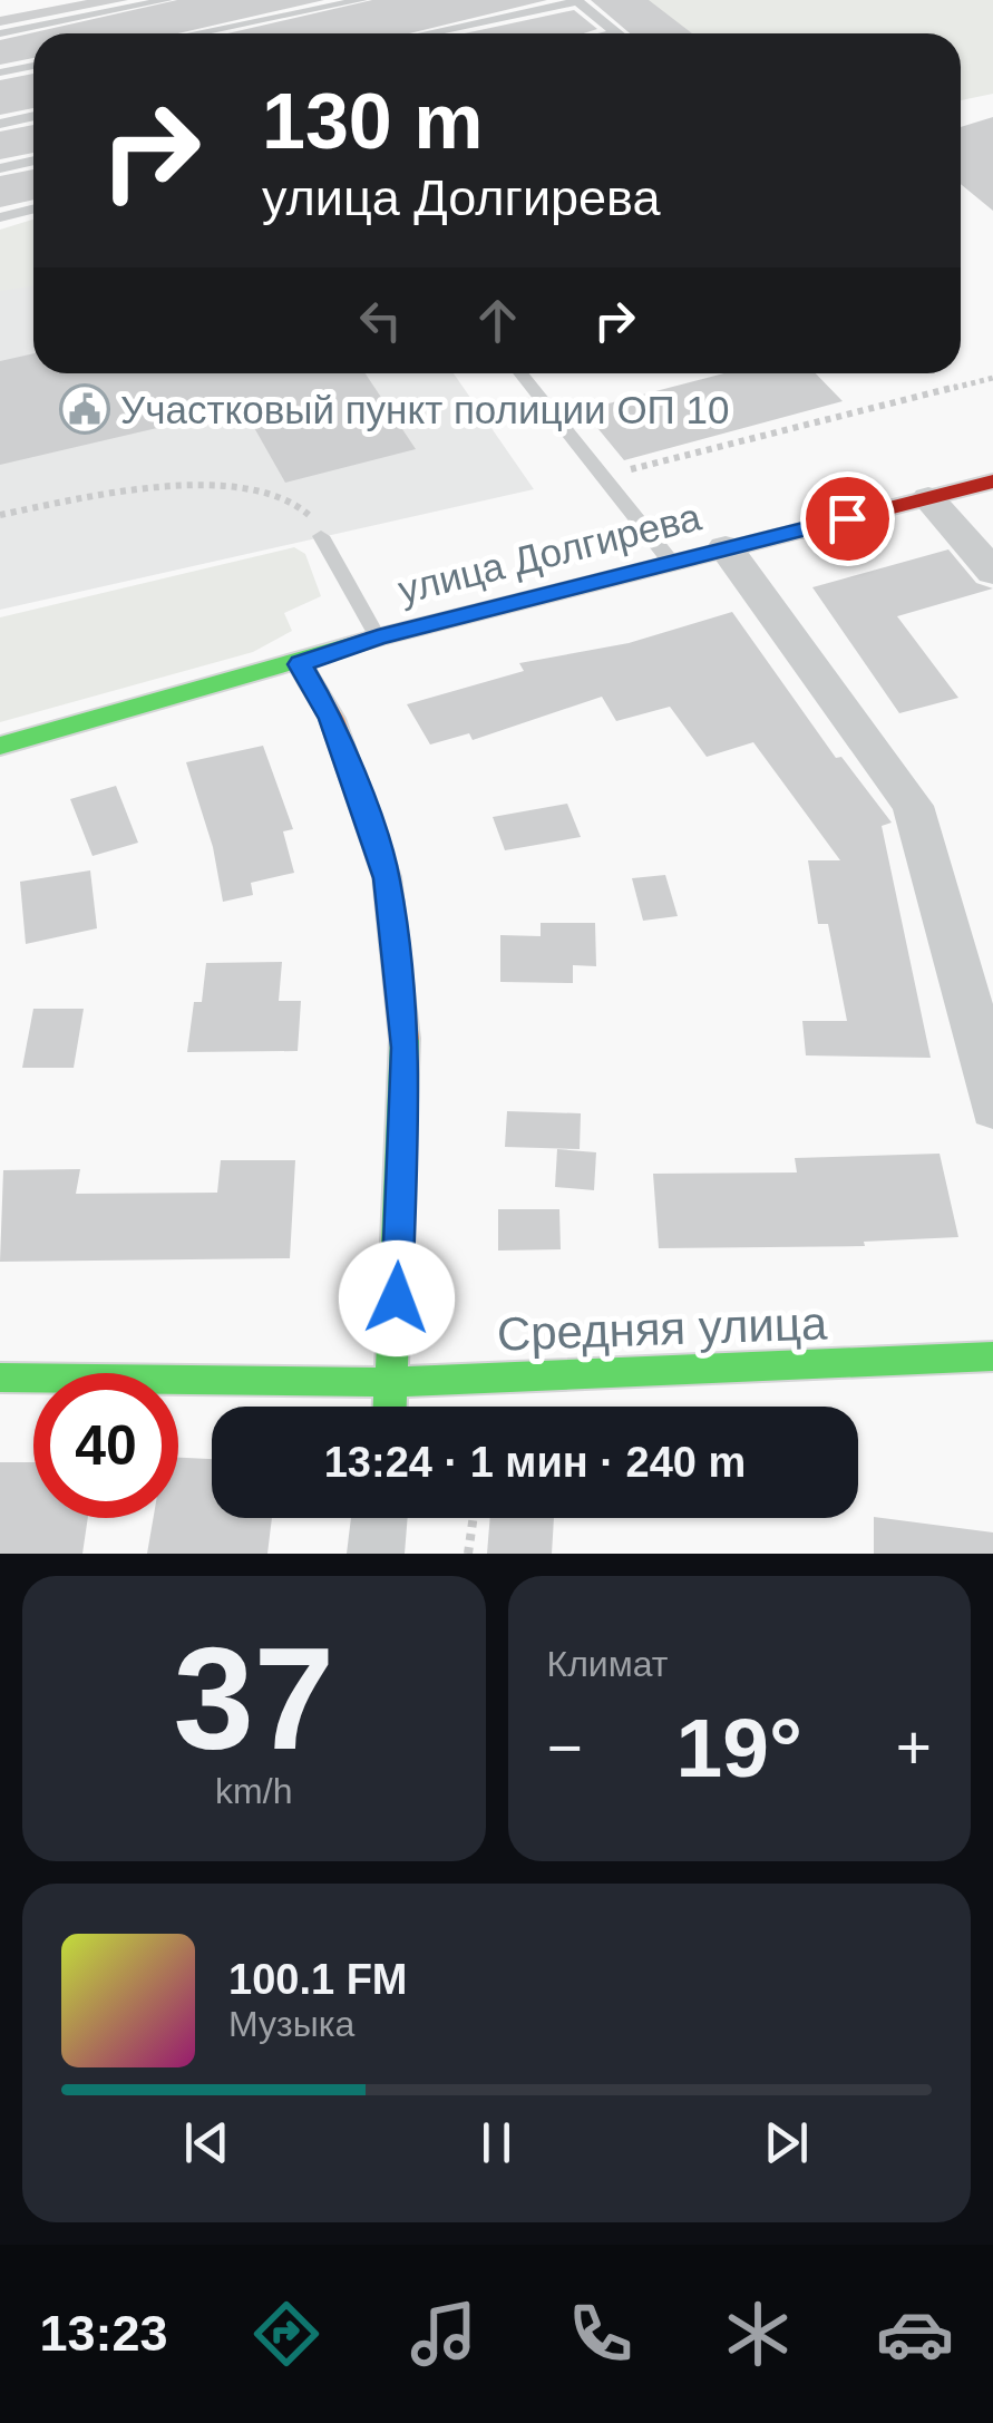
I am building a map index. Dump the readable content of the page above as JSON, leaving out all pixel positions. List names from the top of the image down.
{
  "streets": {
    "street": ["улица Долгирева", "Средняя улица"]
  },
  "places": {
    "public building": ["Участковый пункт полиции ОП 10"]
  },
  "page": {
    "turn": ["130 m", "улица Долгирева"],
    "limit": "40",
    "trip": "13:24 · 1 мин · 240 m",
    "tile": [
      ["37", "km/h"],
      "Климат"
    ],
    "heat": ["−", "19°", "+"],
    "song": ["100.1 FM", "Музыка"],
    "tabs": "13:23"
  }
}
